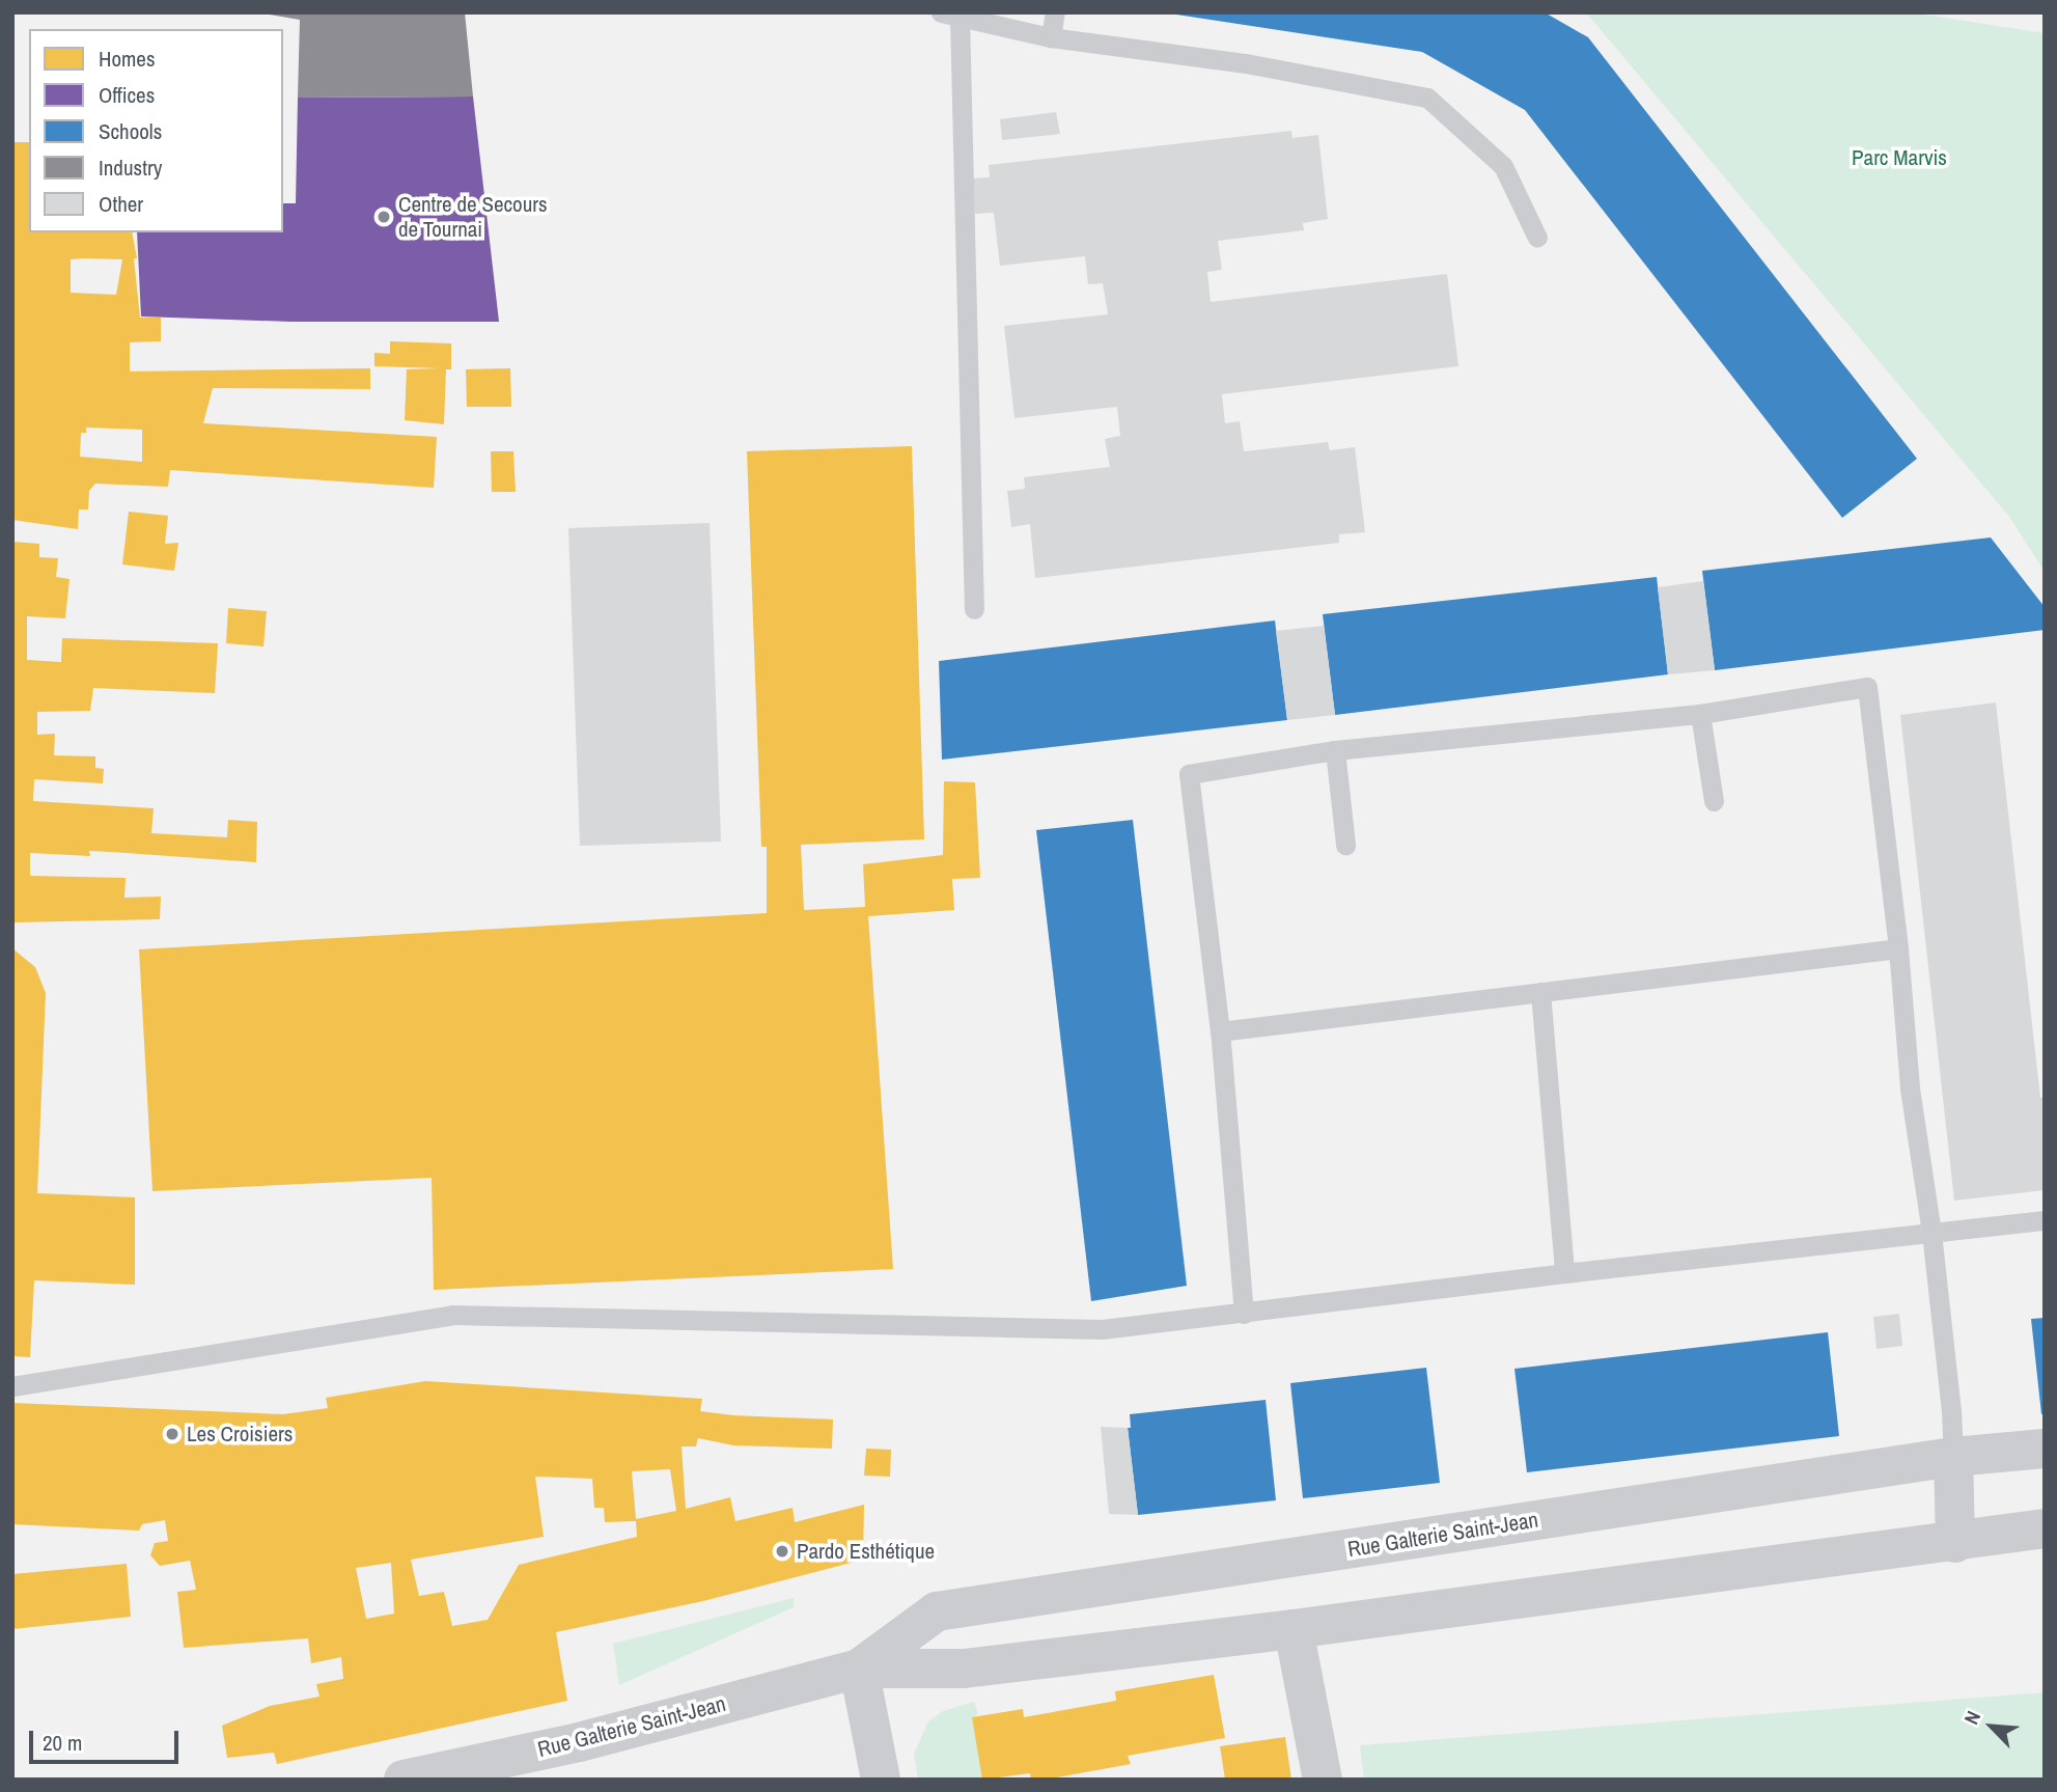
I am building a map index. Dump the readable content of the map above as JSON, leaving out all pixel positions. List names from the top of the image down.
{
  "streets": {
    "street": ["Rue Galterie Saint-Jean"]
  },
  "parks": ["Parc Marvis"],
  "places": ["Centre de Secours de Tournai", "Les Croisiers", "Pardo Esthétique"],
  "legend": [
    "Homes",
    "Offices",
    "Schools",
    "Industry",
    "Other"
  ],
  "scale_bar": "20 m",
  "north": "top left"
}
